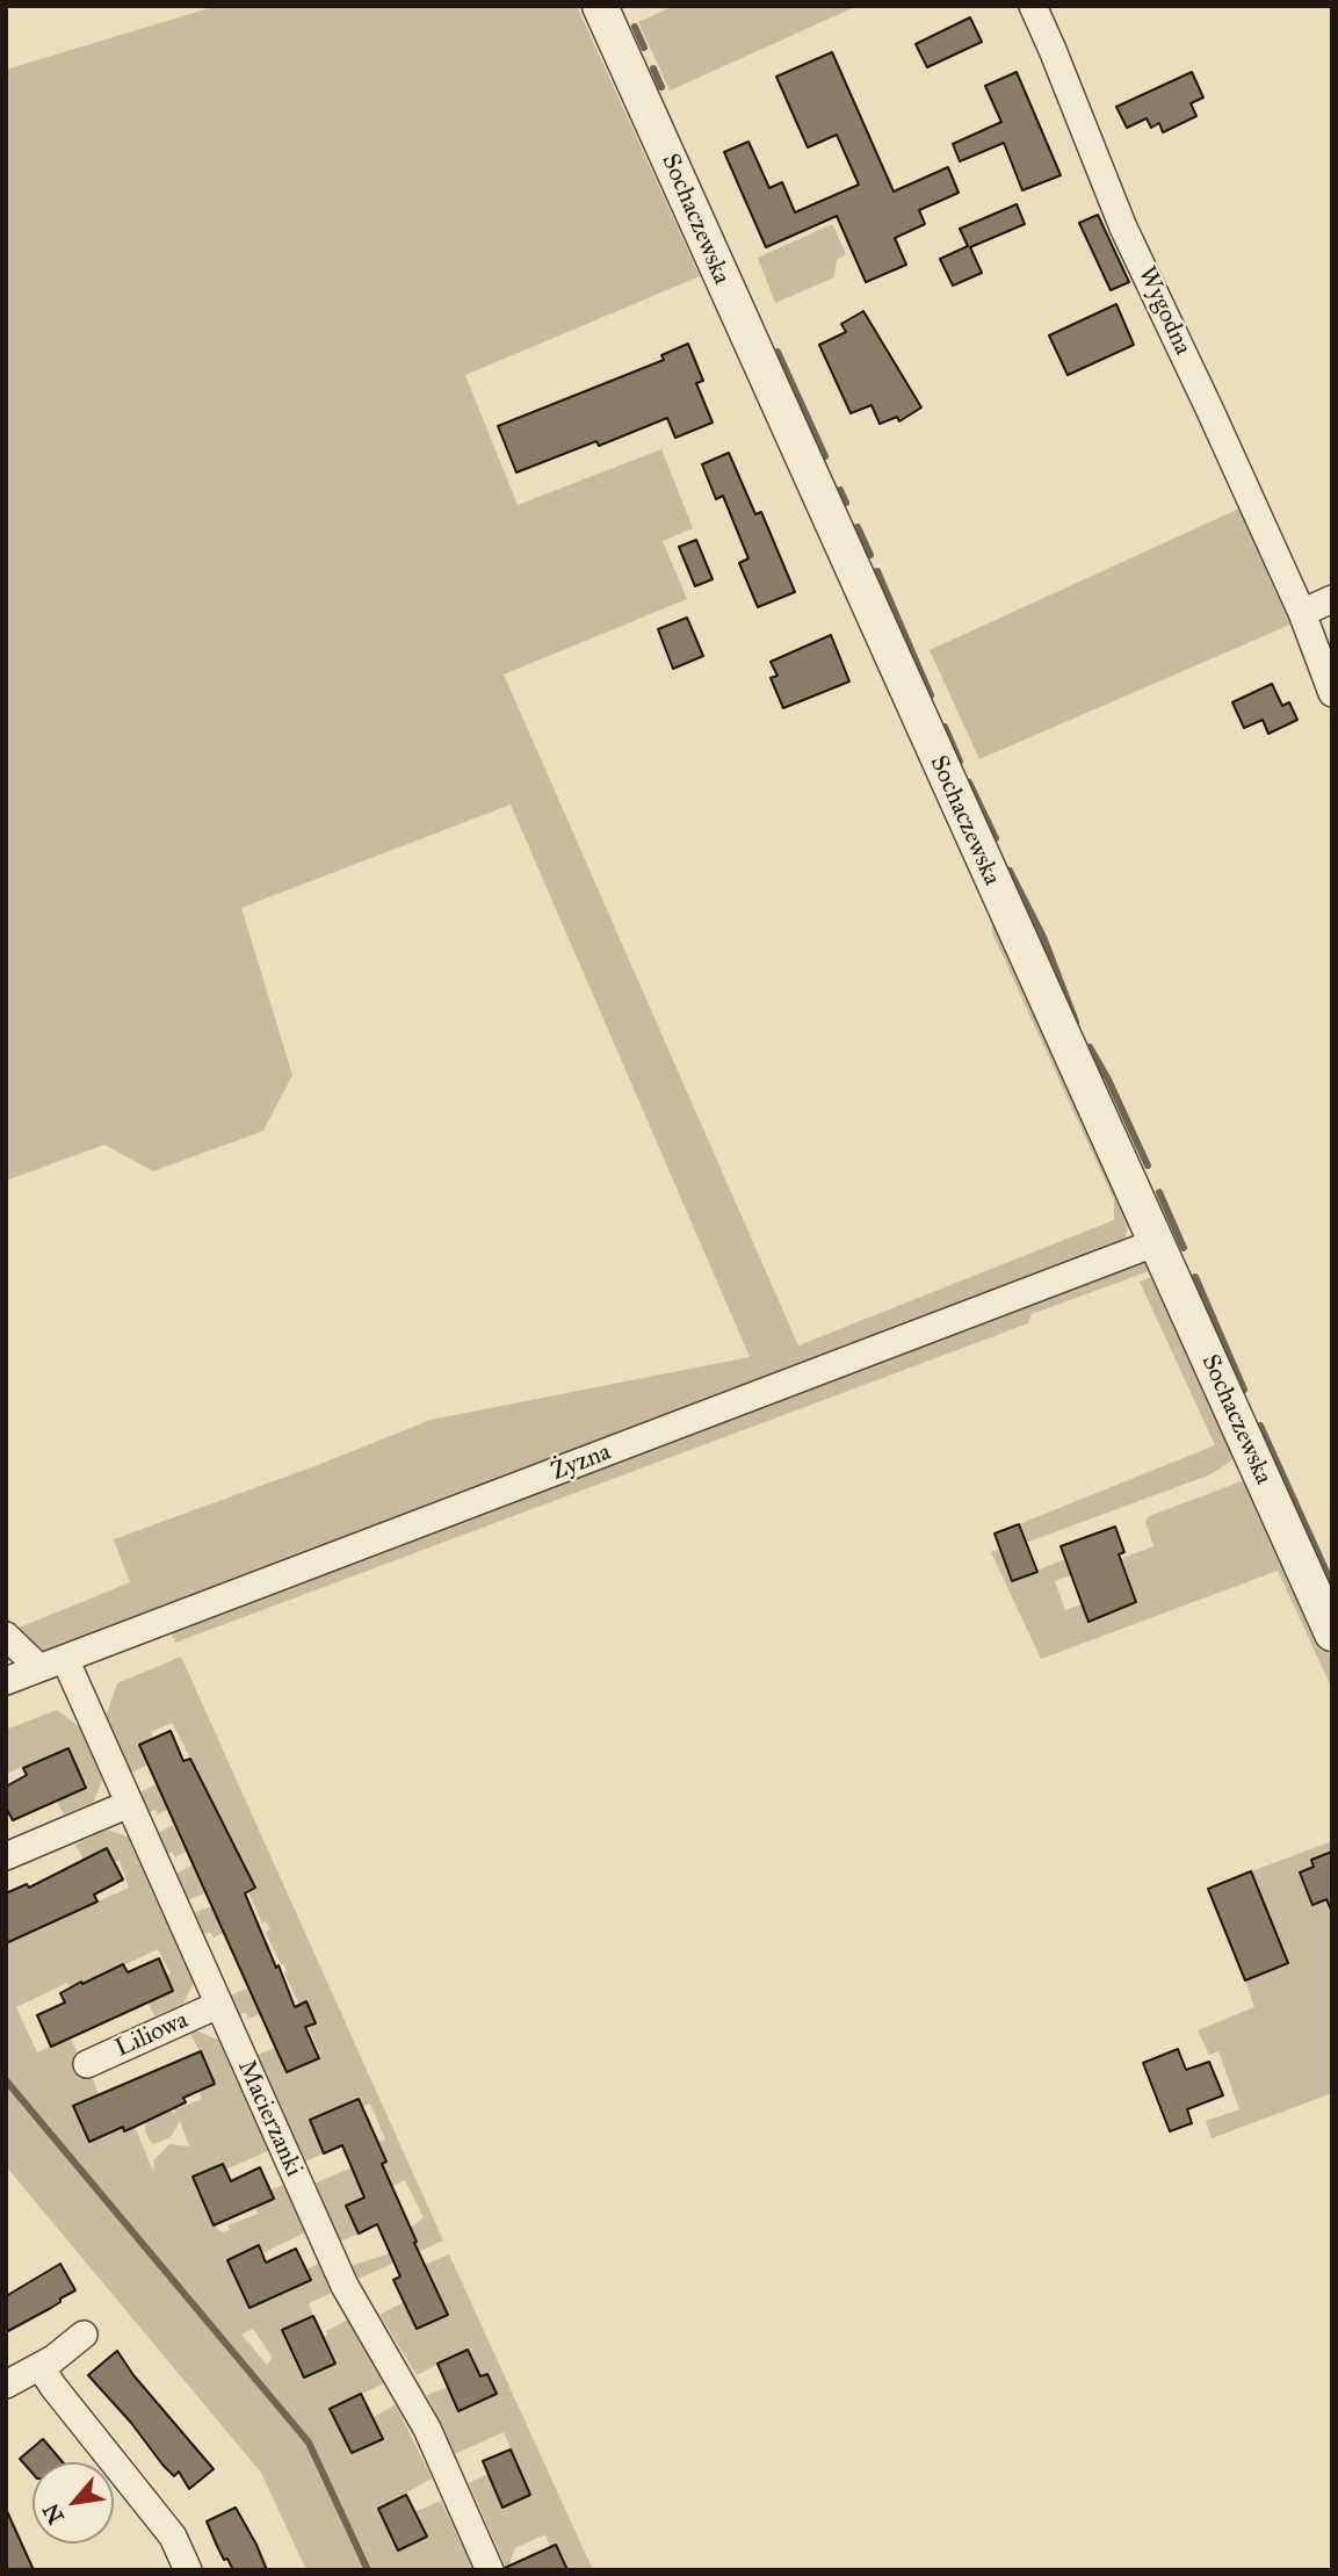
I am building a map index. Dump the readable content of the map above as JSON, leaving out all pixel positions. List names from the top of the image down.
{
  "streets": {
    "street": [
      "Sochaczewska",
      "Wygodna",
      "Żyzna",
      "Liliowa",
      "Macierzanki"
    ]
  },
  "crossings": [
    ["Sochaczewska", "Żyzna"],
    ["Żyzna", "Macierzanki"],
    ["Liliowa", "Macierzanki"]
  ],
  "north": "bottom left"
}
